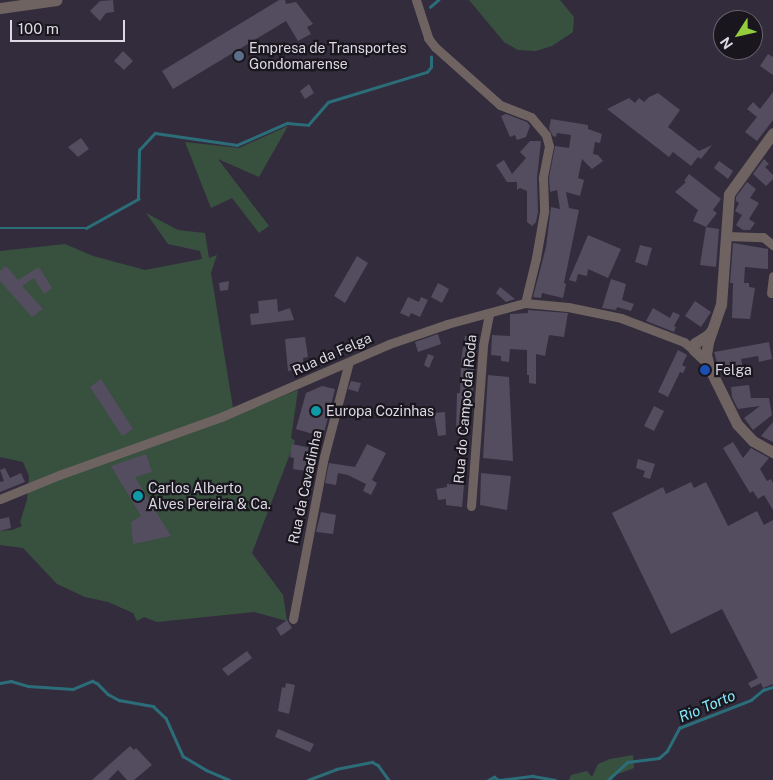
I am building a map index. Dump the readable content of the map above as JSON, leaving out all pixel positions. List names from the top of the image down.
{
  "streets": {
    "street": ["Rua da Felga", "Rua do Campo da Roda", "Rua da Cavadinha"]
  },
  "crossings": [
    ["Rua da Felga", "Rua do Campo da Roda"],
    ["Rua da Felga", "Rua da Cavadinha"]
  ],
  "water": ["Rio Torto"],
  "places": [
    "Empresa de Transportes Gondomarense",
    "Felga",
    "Europa Cozinhas",
    "Carlos Alberto Alves Pereira & Ca."
  ],
  "scale_bar": "100 m",
  "north": "bottom left"
}
